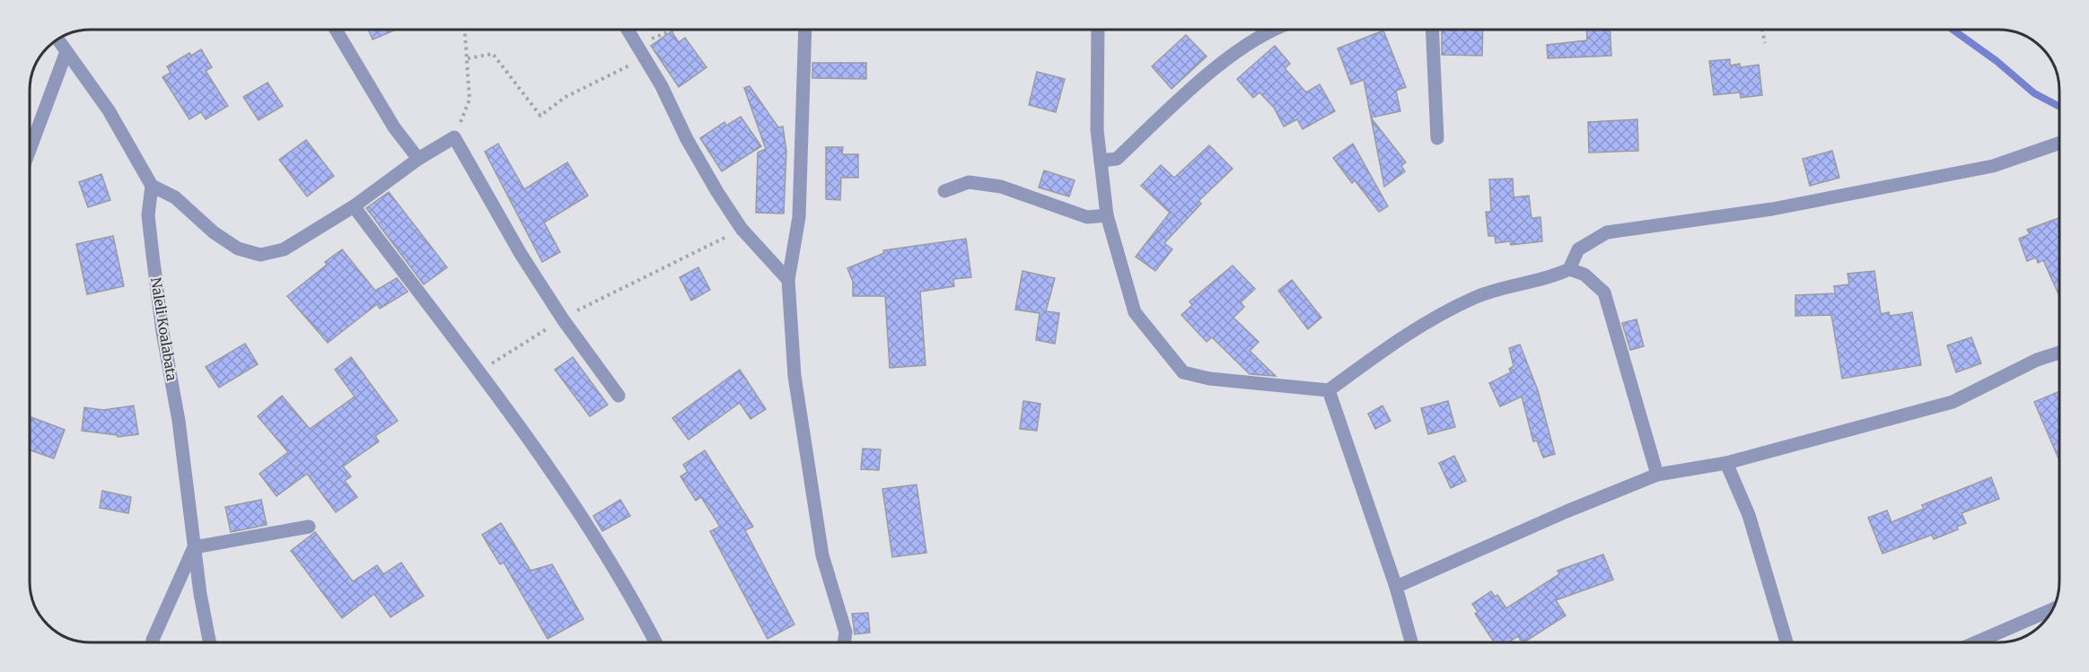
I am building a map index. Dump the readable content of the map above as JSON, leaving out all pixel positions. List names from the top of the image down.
{
  "streets": {
    "street": ["Naleli Koalabata"]
  }
}
